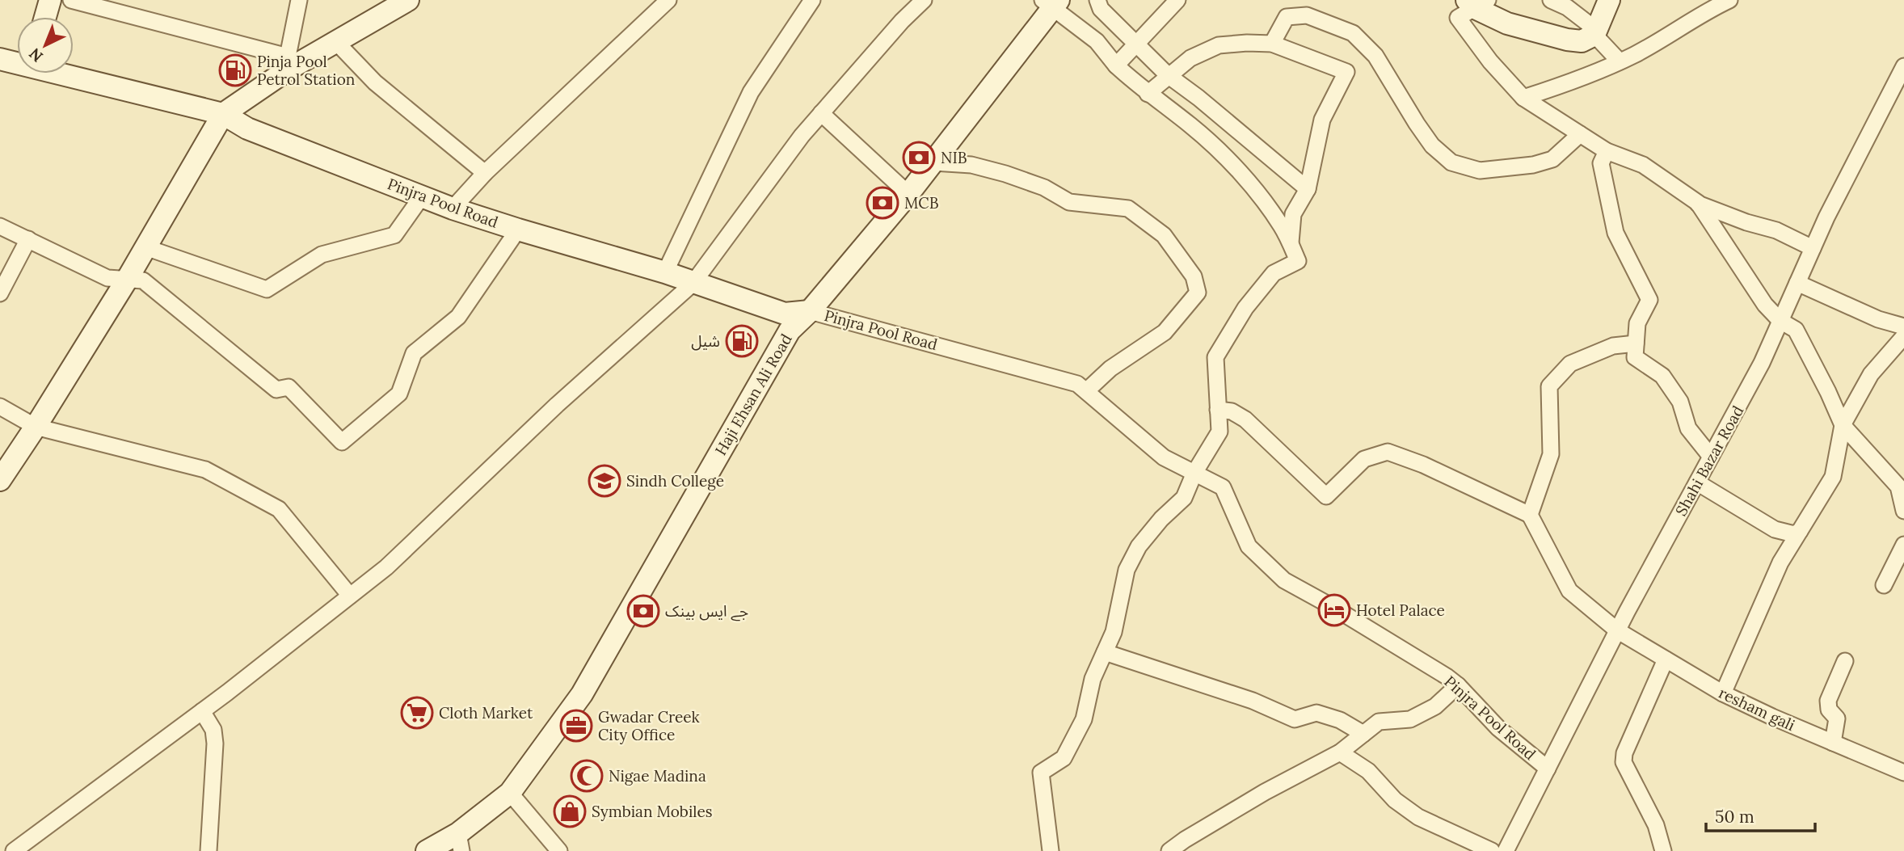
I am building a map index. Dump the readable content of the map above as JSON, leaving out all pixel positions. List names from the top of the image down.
{
  "streets": {
    "street": [
      "Pinjra Pool Road",
      "Haji Ehsan Ali Road",
      "Shahi Bazar Road",
      "resham gali"
    ]
  },
  "crossings": [
    ["Pinjra Pool Road", "Haji Ehsan Ali Road"],
    ["Pinjra Pool Road", "Shahi Bazar Road"],
    ["Shahi Bazar Road", "resham gali"]
  ],
  "places": {
    "fuel station": ["Pinja Pool Petrol Station", "شیل"],
    "bank": ["NIB", "MCB", "جے ایس بینک"],
    "school or university": ["Sindh College"],
    "hotel": ["Hotel Palace"],
    "supermarket": ["Cloth Market"],
    "office": ["Gwadar Creek City Office"],
    "mosque": ["Nigae Madina"],
    "shop": ["Symbian Mobiles"]
  },
  "scale_bar": "50 m",
  "north": "bottom left"
}
